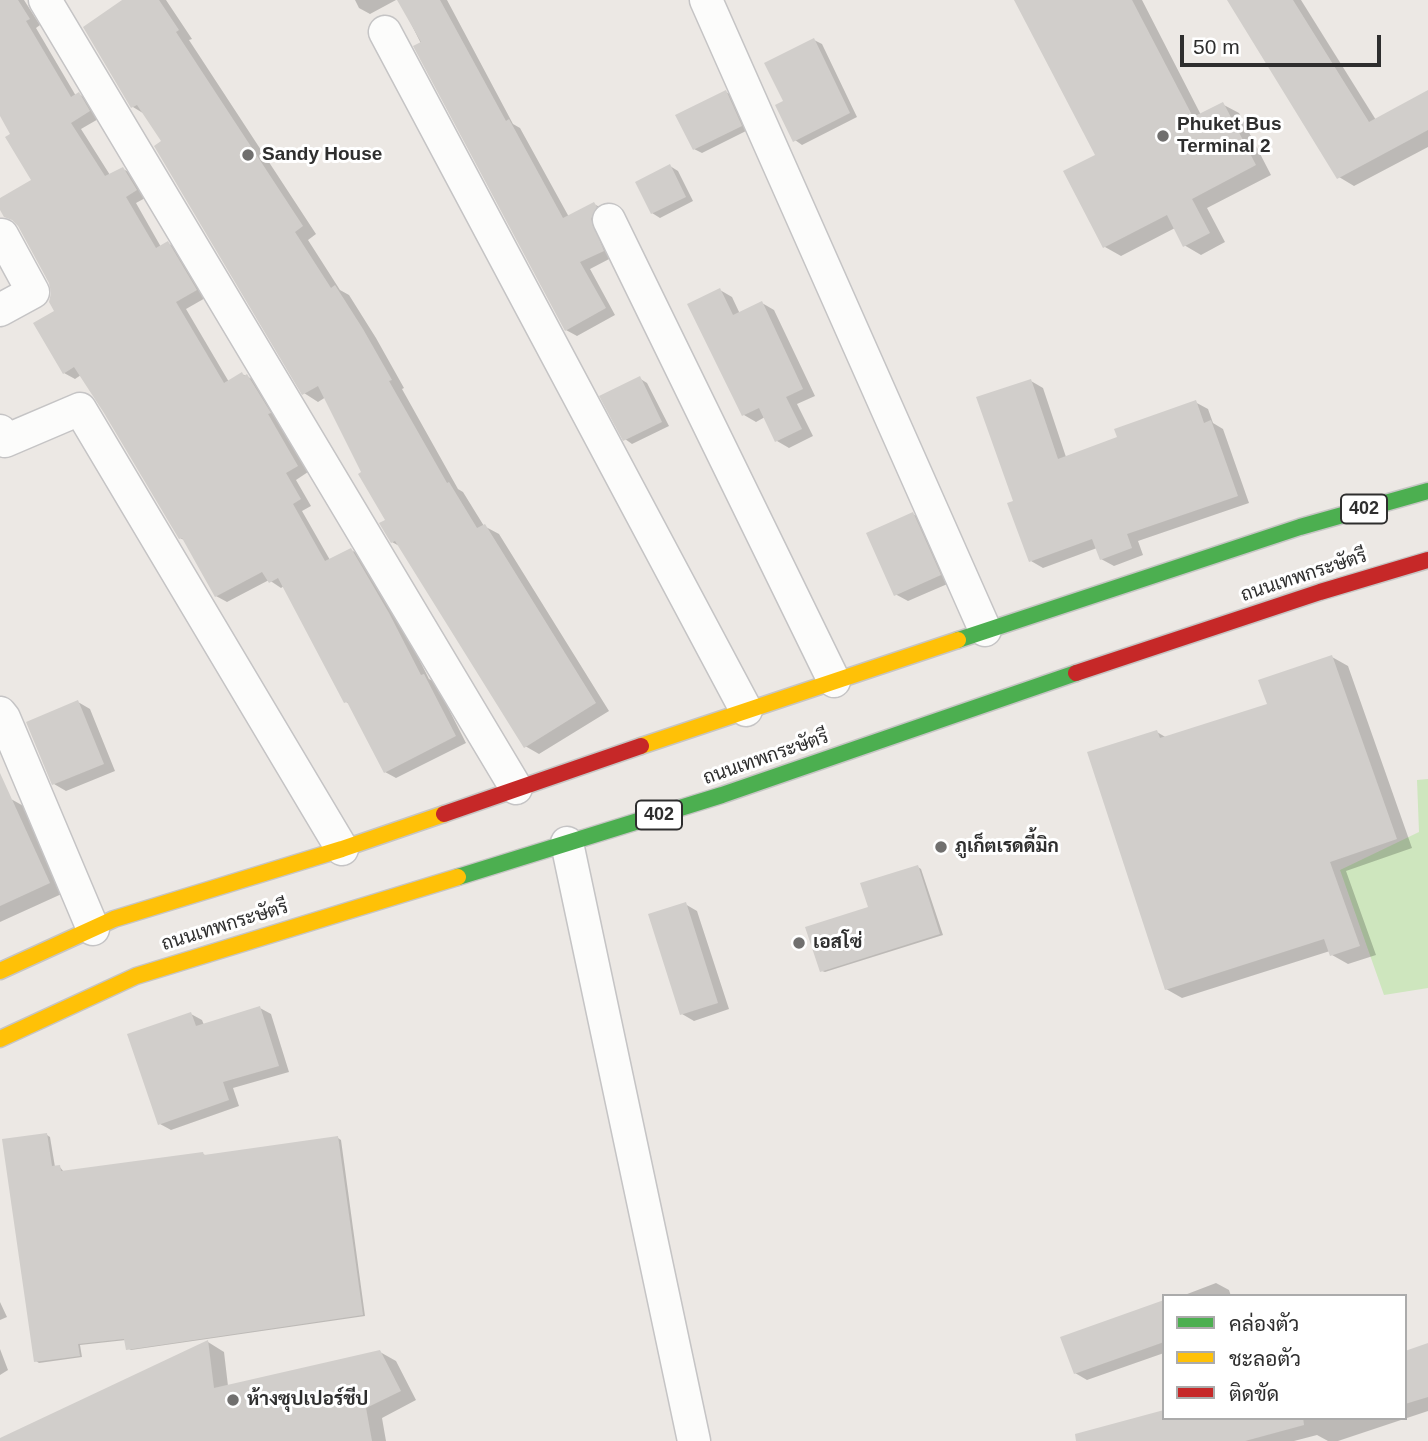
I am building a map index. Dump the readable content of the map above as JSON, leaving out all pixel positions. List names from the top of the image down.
{
  "streets": {
    "main road": ["402", "ถนนเทพกระษัตรี"]
  },
  "places": [
    "Phuket Bus Terminal 2",
    "Sandy House",
    "ภูเก็ตเรดดี้มิก",
    "เอสโซ่",
    "ห้างซุปเปอร์ชีป"
  ],
  "legend": ["คล่องตัว", "ชะลอตัว", "ติดขัด"],
  "scale_bar": "50 m"
}
